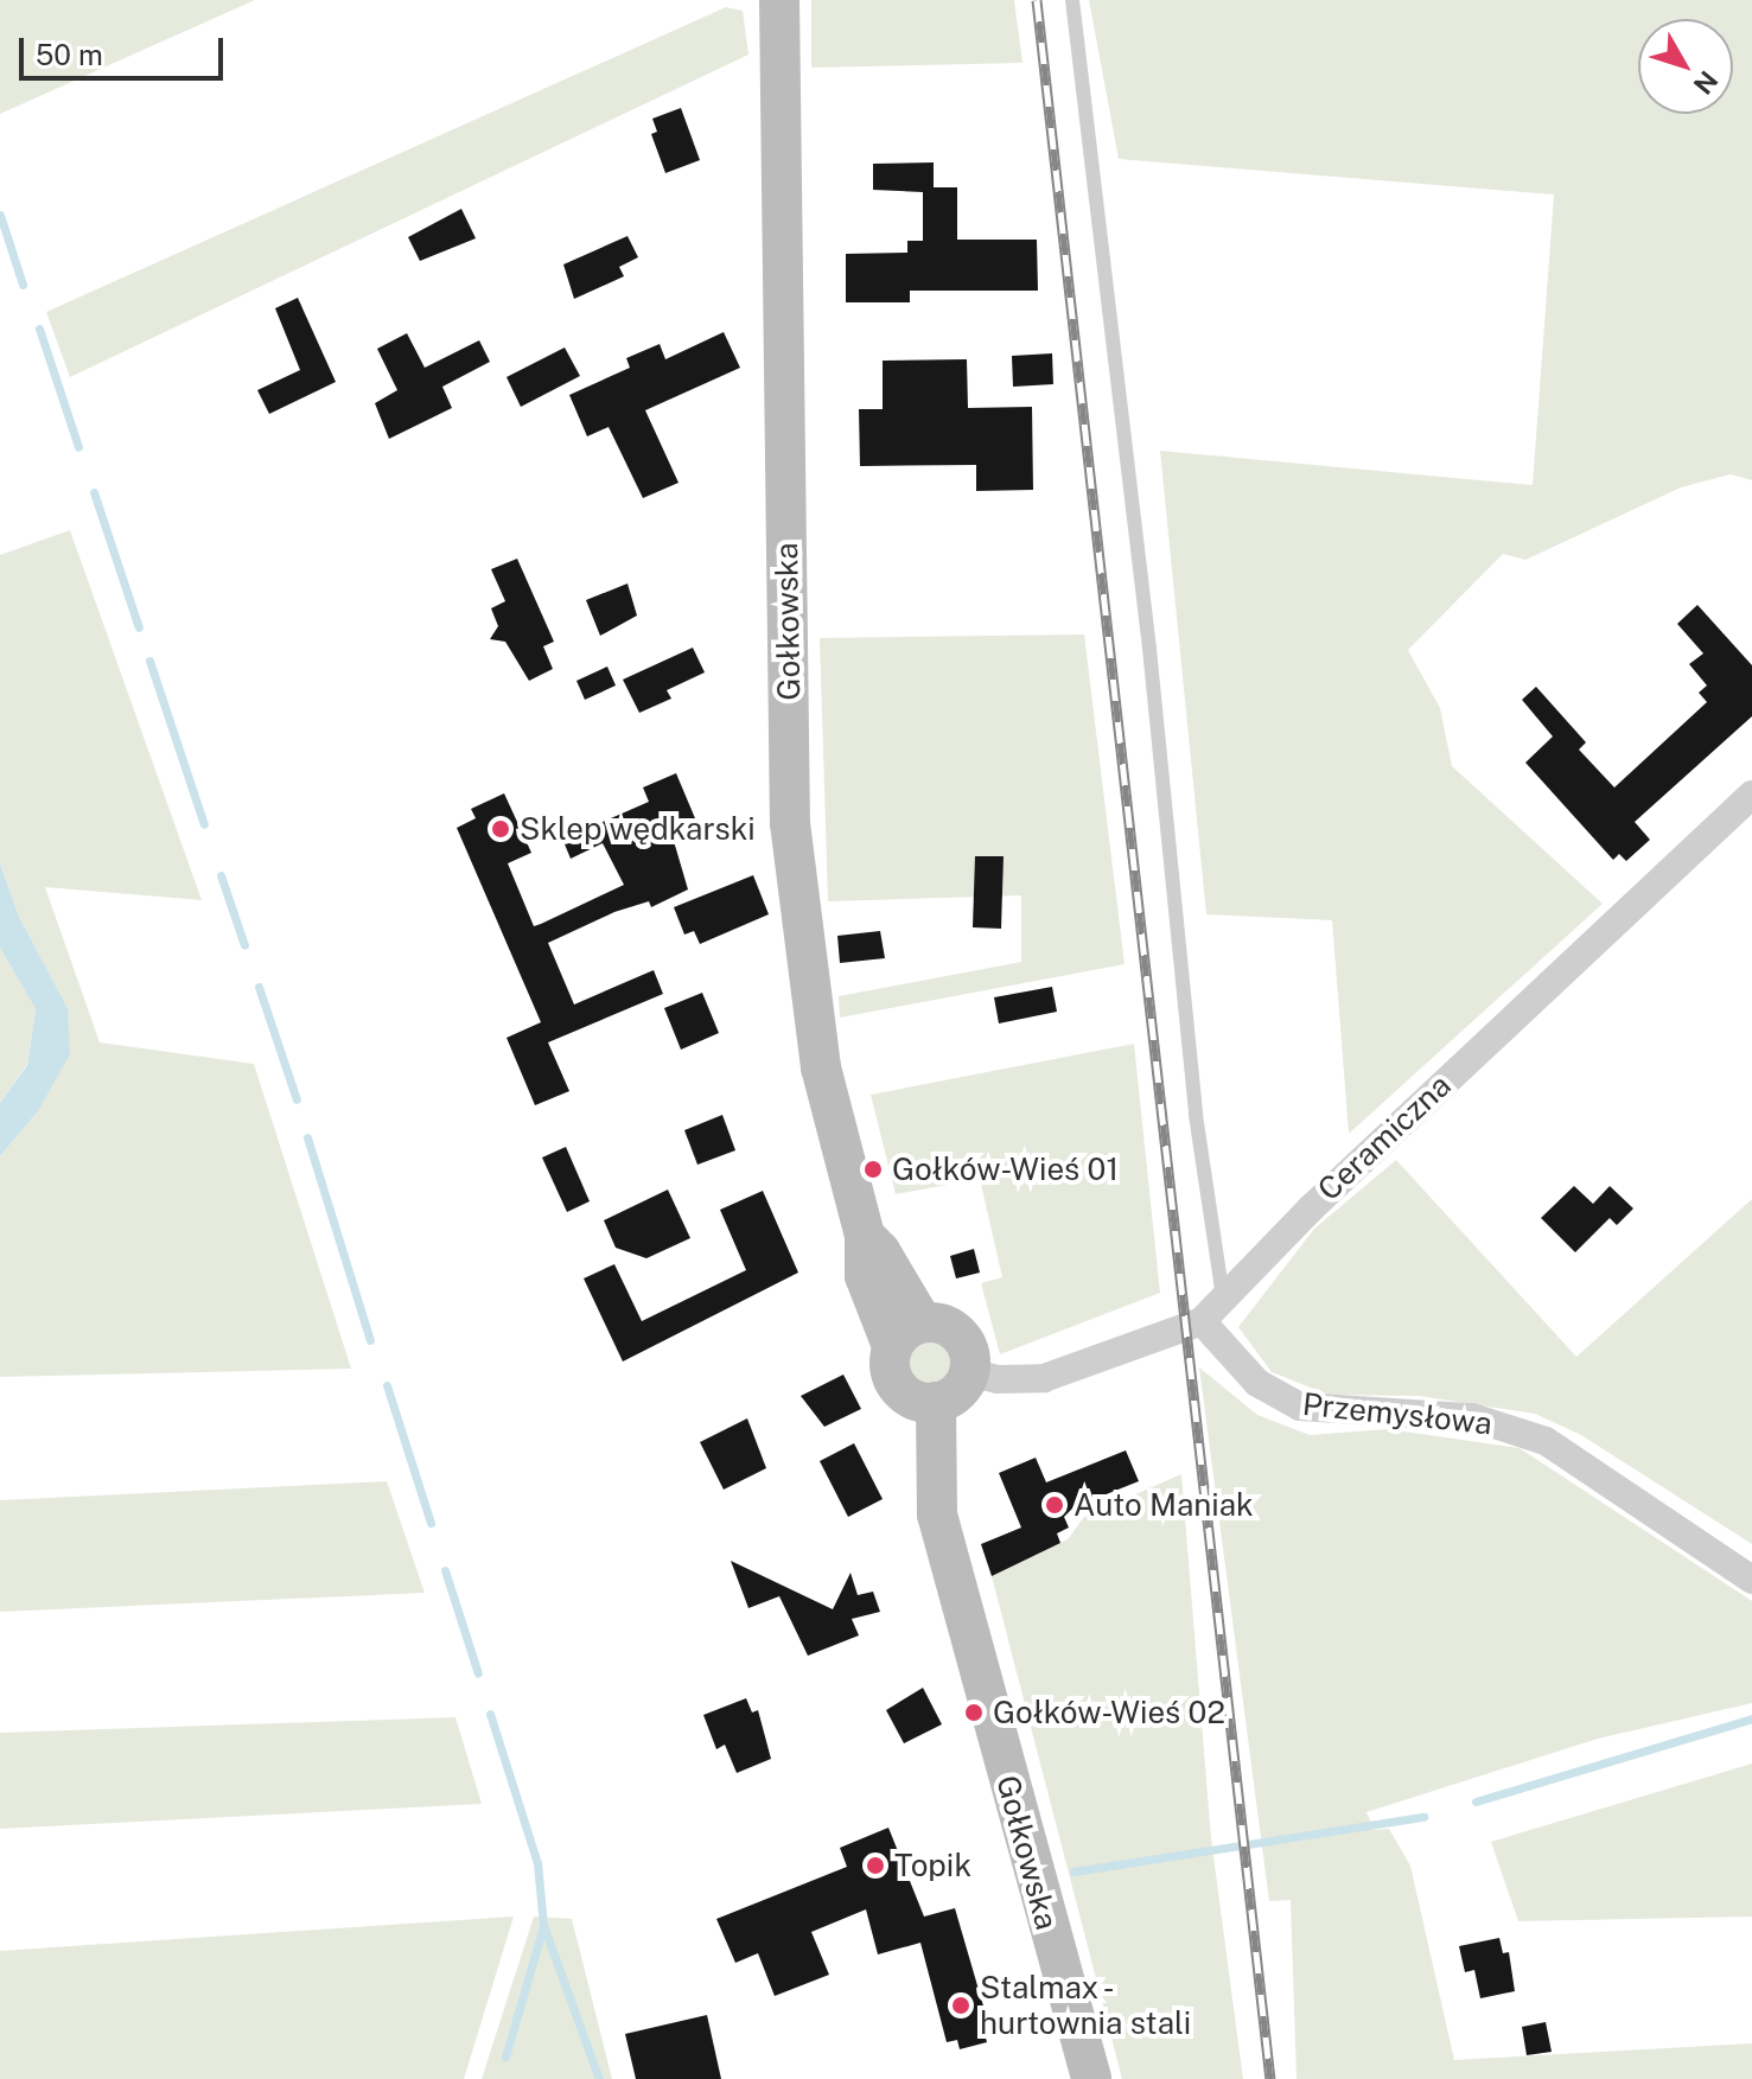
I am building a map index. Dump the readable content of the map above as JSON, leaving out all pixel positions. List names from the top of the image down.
{
  "streets": {
    "street": ["Gołkowska", "Ceramiczna", "Przemysłowa"]
  },
  "crossings": [
    ["Gołkowska", "Ceramiczna"],
    ["Ceramiczna", "Przemysłowa"]
  ],
  "places": [
    "Sklep wędkarski",
    "Gołków-Wieś 01",
    "Auto Maniak",
    "Gołków-Wieś 02",
    "Topik",
    "Stalmax - hurtownia stali"
  ],
  "scale_bar": "50 m",
  "north": "bottom right"
}
